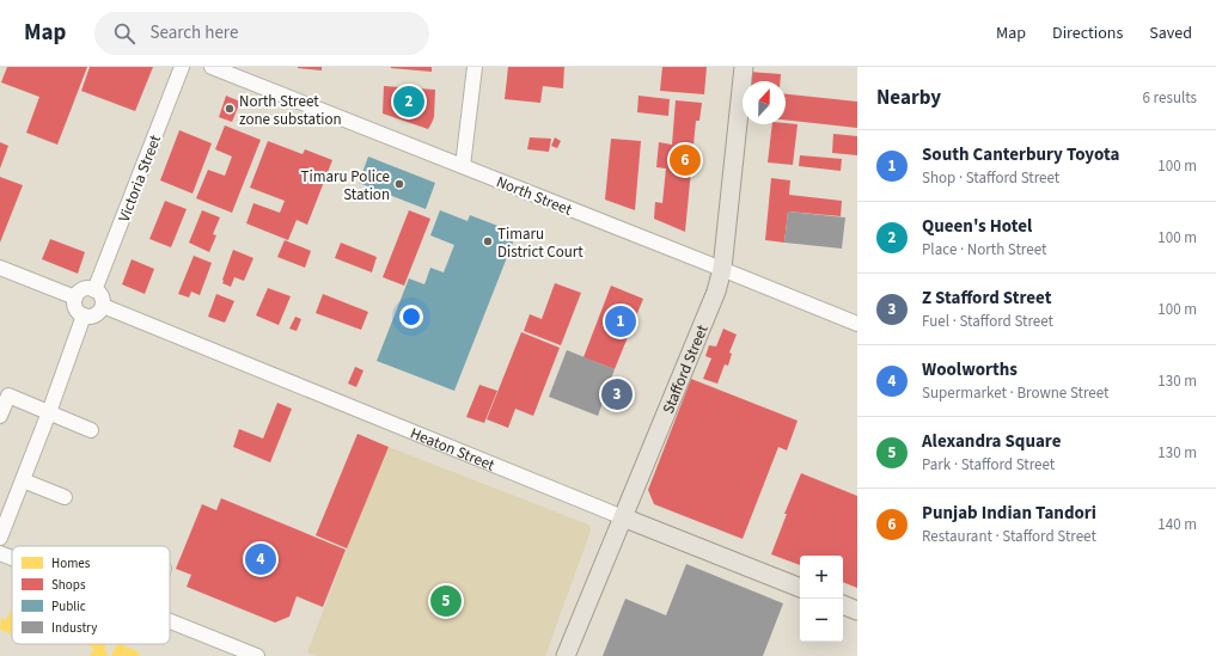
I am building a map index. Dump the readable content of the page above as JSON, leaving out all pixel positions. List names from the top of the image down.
{
  "streets": {
    "main road": ["Stafford Street", "Heaton Street"],
    "street": ["Victoria Street", "North Street"]
  },
  "crossings": [
    ["Victoria Street", "Heaton Street"],
    ["North Street", "Stafford Street"],
    ["Stafford Street", "Heaton Street"]
  ],
  "places": ["North Street zone substation", "Timaru Police Station", "Timaru District Court"],
  "legend": [
    "Homes",
    "Shops",
    "Public",
    "Industry"
  ],
  "north": "top",
  "page": {
    "header": "Map",
    "search": "Search here",
    "nav": ["Map", "Directions", "Saved"],
    "heading": ["Nearby", "6 results"],
    "pins": [
      "2",
      "6",
      "1",
      "3",
      "4",
      "5"
    ],
    "list": [
      {
        "mark": "1",
        "name": "South Canterbury Toyota",
        "note": "Shop · Stafford Street",
        "value": "100 m"
      },
      {
        "mark": "2",
        "name": "Queen's Hotel",
        "note": "Place · North Street",
        "value": "100 m"
      },
      {
        "mark": "3",
        "name": "Z Stafford Street",
        "note": "Fuel · Stafford Street",
        "value": "100 m"
      },
      {
        "mark": "4",
        "name": "Woolworths",
        "note": "Supermarket · Browne Street",
        "value": "130 m"
      },
      {
        "mark": "5",
        "name": "Alexandra Square",
        "note": "Park · Stafford Street",
        "value": "130 m"
      },
      {
        "mark": "6",
        "name": "Punjab Indian Tandori",
        "note": "Restaurant · Stafford Street",
        "value": "140 m"
      }
    ],
    "map_buttons": ["+", "−"]
  }
}
